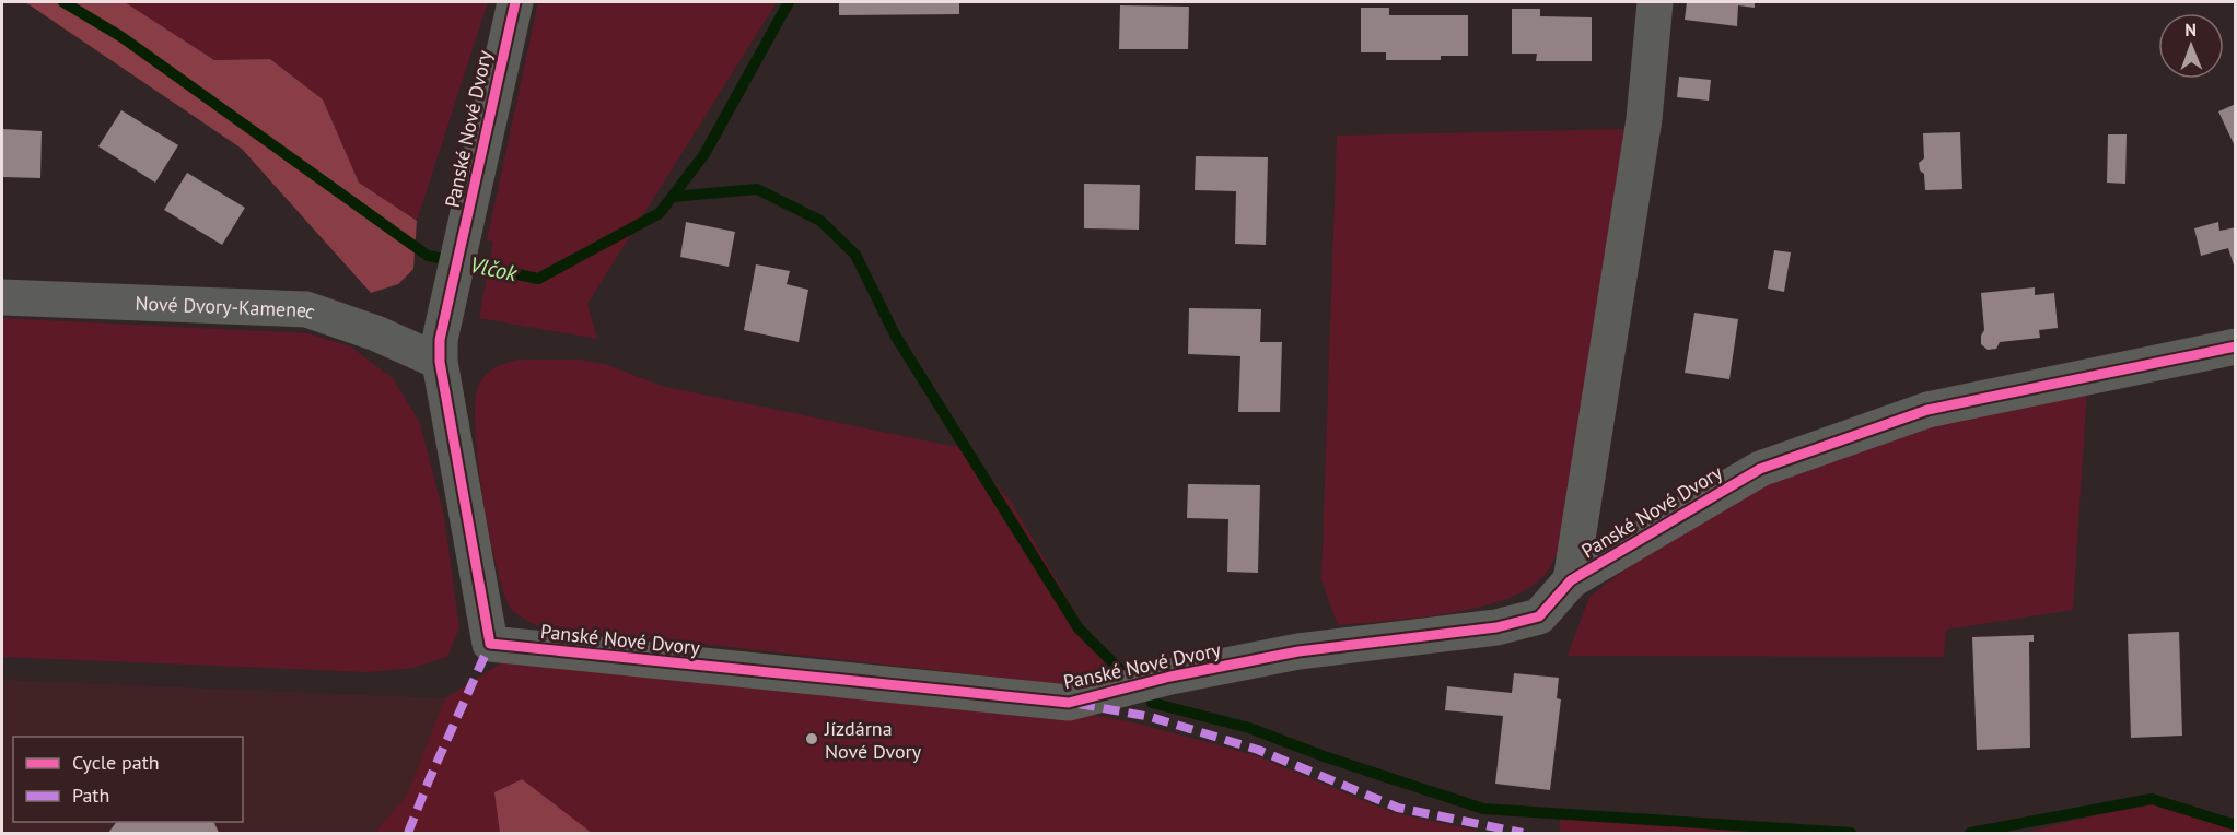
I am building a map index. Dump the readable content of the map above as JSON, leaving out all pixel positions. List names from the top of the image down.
{
  "streets": {
    "street": ["Panské Nové Dvory", "Nové Dvory-Kamenec"]
  },
  "crossings": [
    ["Panské Nové Dvory", "Nové Dvory-Kamenec"]
  ],
  "water": ["Vlčok"],
  "places": ["Jízdárna Nové Dvory"],
  "legend": ["Cycle path", "Path"],
  "north": "top"
}
